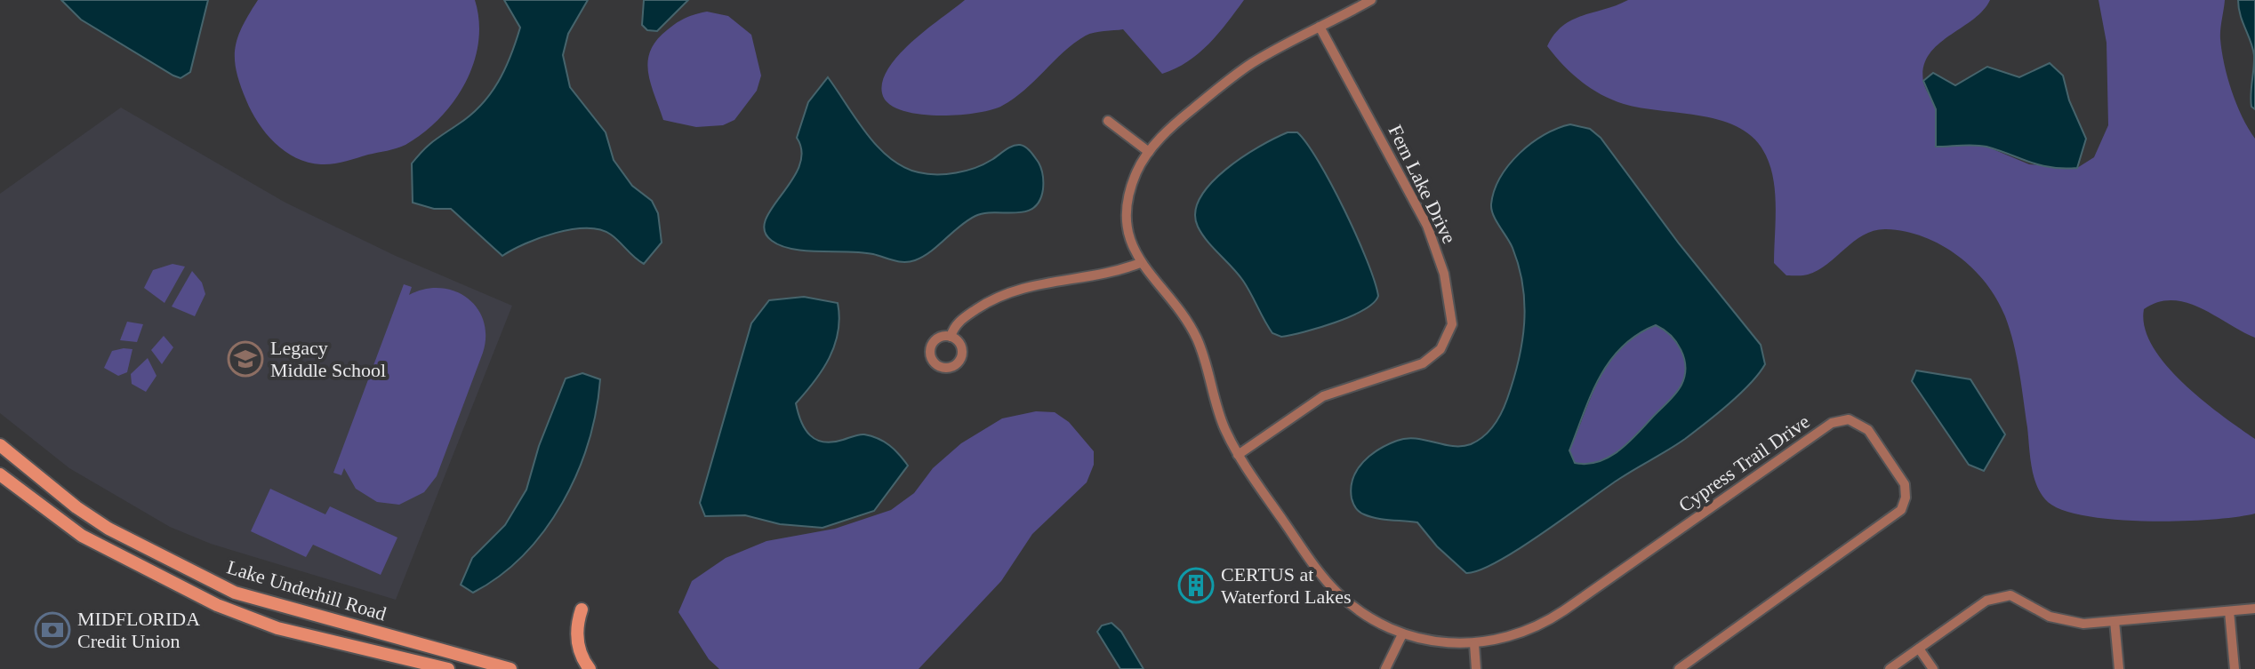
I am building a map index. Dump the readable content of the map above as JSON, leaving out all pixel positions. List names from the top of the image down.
{
  "streets": {
    "street": ["Fern Lake Drive", "Cypress Trail Drive", "Lake Underhill Road"]
  },
  "crossings": [
    ["Fern Lake Drive", "Cypress Trail Drive"]
  ],
  "places": {
    "school or university": ["Legacy Middle School"],
    "building": ["CERTUS at Waterford Lakes"],
    "bank": ["MIDFLORIDA Credit Union"]
  }
}
